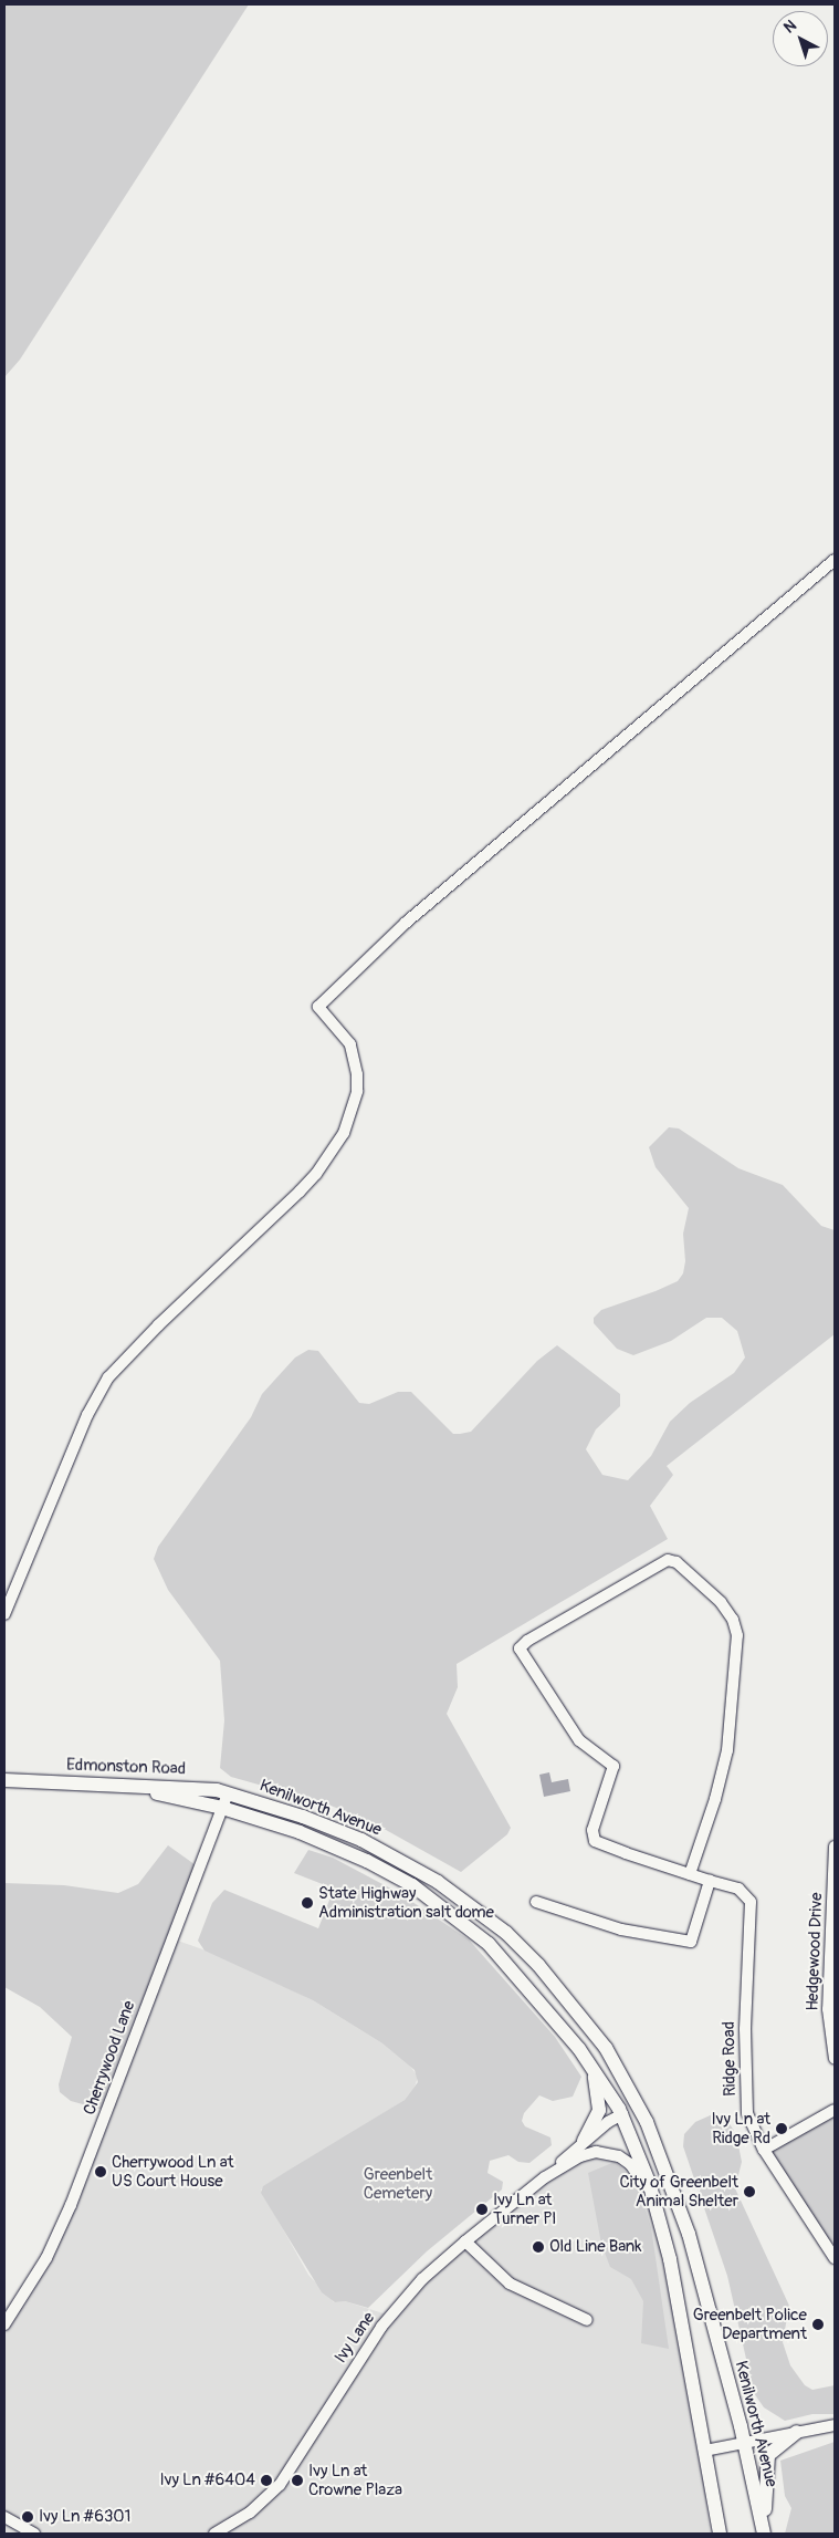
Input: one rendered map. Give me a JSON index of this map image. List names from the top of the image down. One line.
{"streets":{"main road":["Edmonston Road","Kenilworth Avenue"],"street":["Hedgewood Drive","Cherrywood Lane","Ridge Road","Ivy Lane"]},"crossings":[["Edmonston Road","Kenilworth Avenue"],["Edmonston Road","Cherrywood Lane"],["Kenilworth Avenue","Cherrywood Lane"],["Kenilworth Avenue","Ivy Lane"]],"parks":["Greenbelt Cemetery"],"places":["State Highway Administration salt dome","Ivy Ln at Ridge Rd","Cherrywood Ln at US Court House","City of Greenbelt Animal Shelter","Ivy Ln at Turner Pl","Old Line Bank","Greenbelt Police Department","Ivy Ln #6404","Ivy Ln at Crowne Plaza","Ivy Ln #6301"],"north":"top left"}
